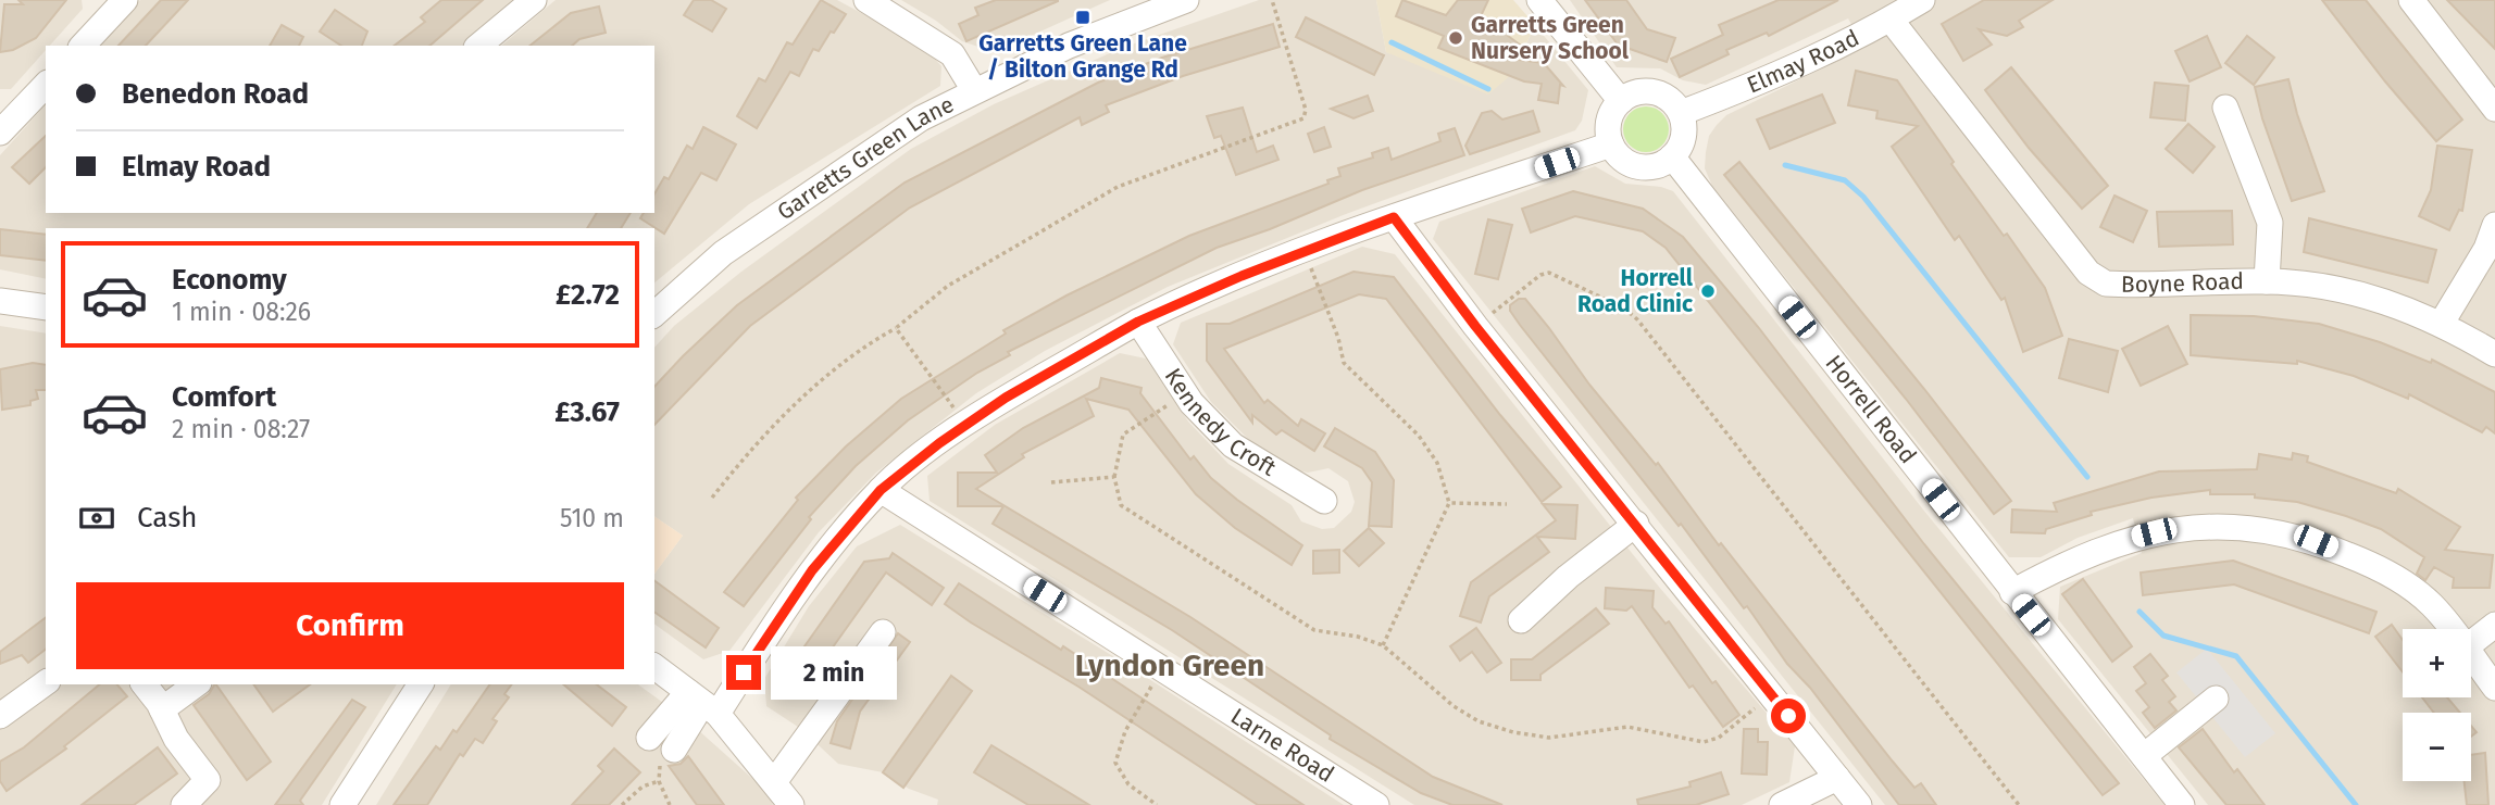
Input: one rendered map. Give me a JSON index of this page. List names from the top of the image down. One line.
{"streets":{"street":["Elmay Road","Garretts Green Lane","Boyne Road","Horrell Road","Kennedy Croft","Larne Road"]},"crossings":[["Elmay Road","Boyne Road"],["Elmay Road","Horrell Road"]],"districts":["Lyndon Green"],"places":{"transit":["Garretts Green Lane / Bilton Grange Rd"],"other":["Garretts Green Nursery School","Horrell Road Clinic"]},"page":{"banner":["Benedon Road","Elmay Road"],"list":[{"name":"Economy","note":"1 min · 08:26","value":"£2.72"},{"name":"Comfort","note":"2 min · 08:27","value":"£3.67"}],"pay":["Cash","510 m"],"buttons":"Confirm","map_buttons":["+","−"],"bubble":"2 min"}}
